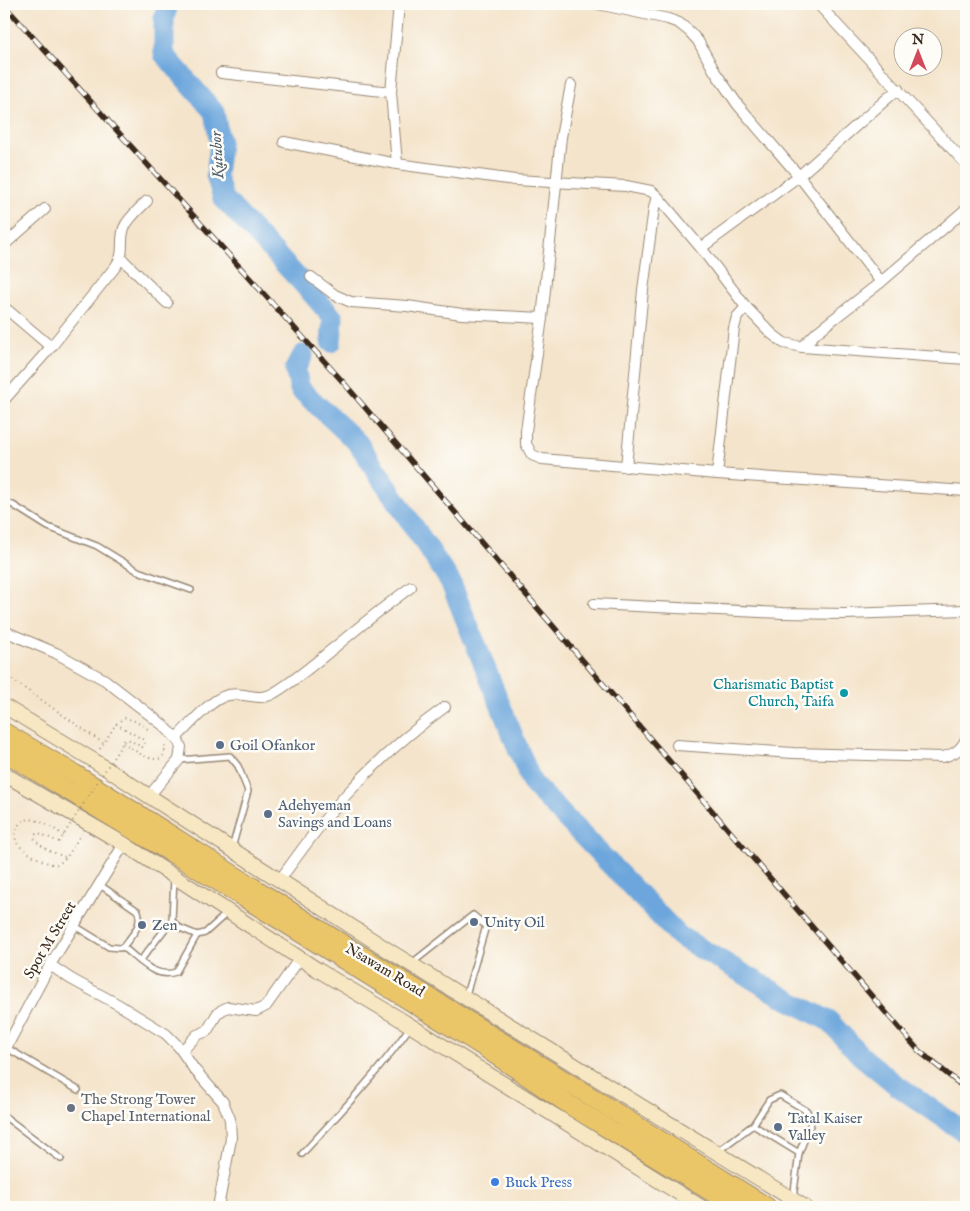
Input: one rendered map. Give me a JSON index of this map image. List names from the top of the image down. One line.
{"streets":{"highway":["Nsawam Road"],"street":["Spot M Street"]},"water":["Kutubor"],"places":["Charismatic Baptist Church, Taifa","Goil Ofankor","Adehyeman Savings and Loans","Unity Oil","Zen","The Strong Tower Chapel International","Tatal Kaiser Valley","Buck Press"],"north":"top"}
